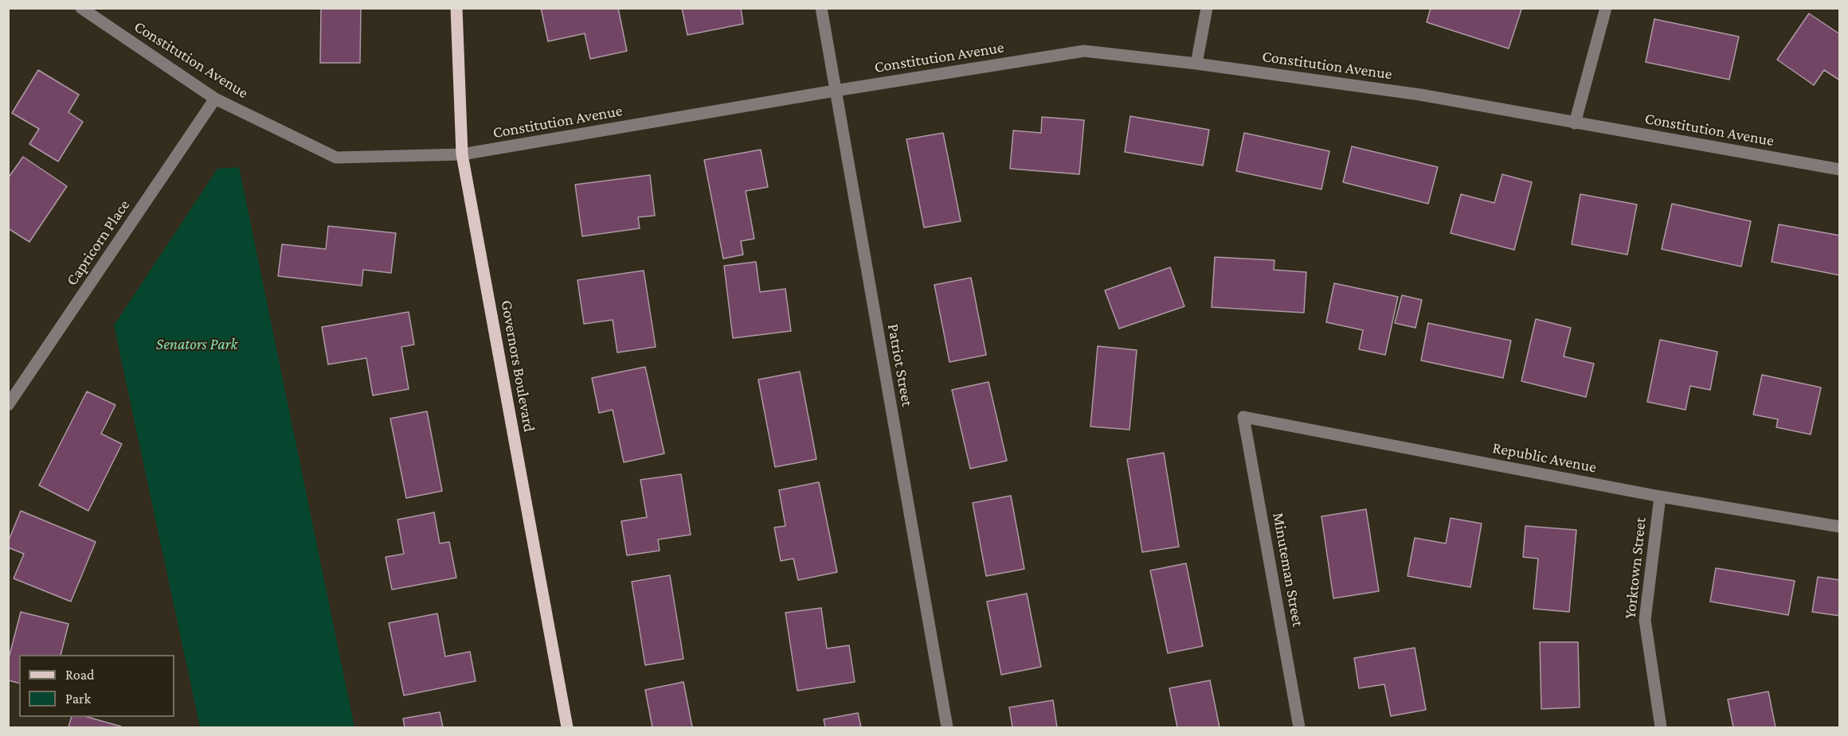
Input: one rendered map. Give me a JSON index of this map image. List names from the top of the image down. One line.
{"streets":{"main road":["Governors Boulevard"],"street":["Constitution Avenue","Capricorn Place","Patriot Street","Republic Avenue","Yorktown Street","Minuteman Street"]},"crossings":[["Constitution Avenue","Capricorn Place"],["Constitution Avenue","Patriot Street"],["Constitution Avenue","Governors Boulevard"],["Republic Avenue","Yorktown Street"],["Republic Avenue","Minuteman Street"]],"parks":["Senators Park"],"legend":["Road","Park"]}
